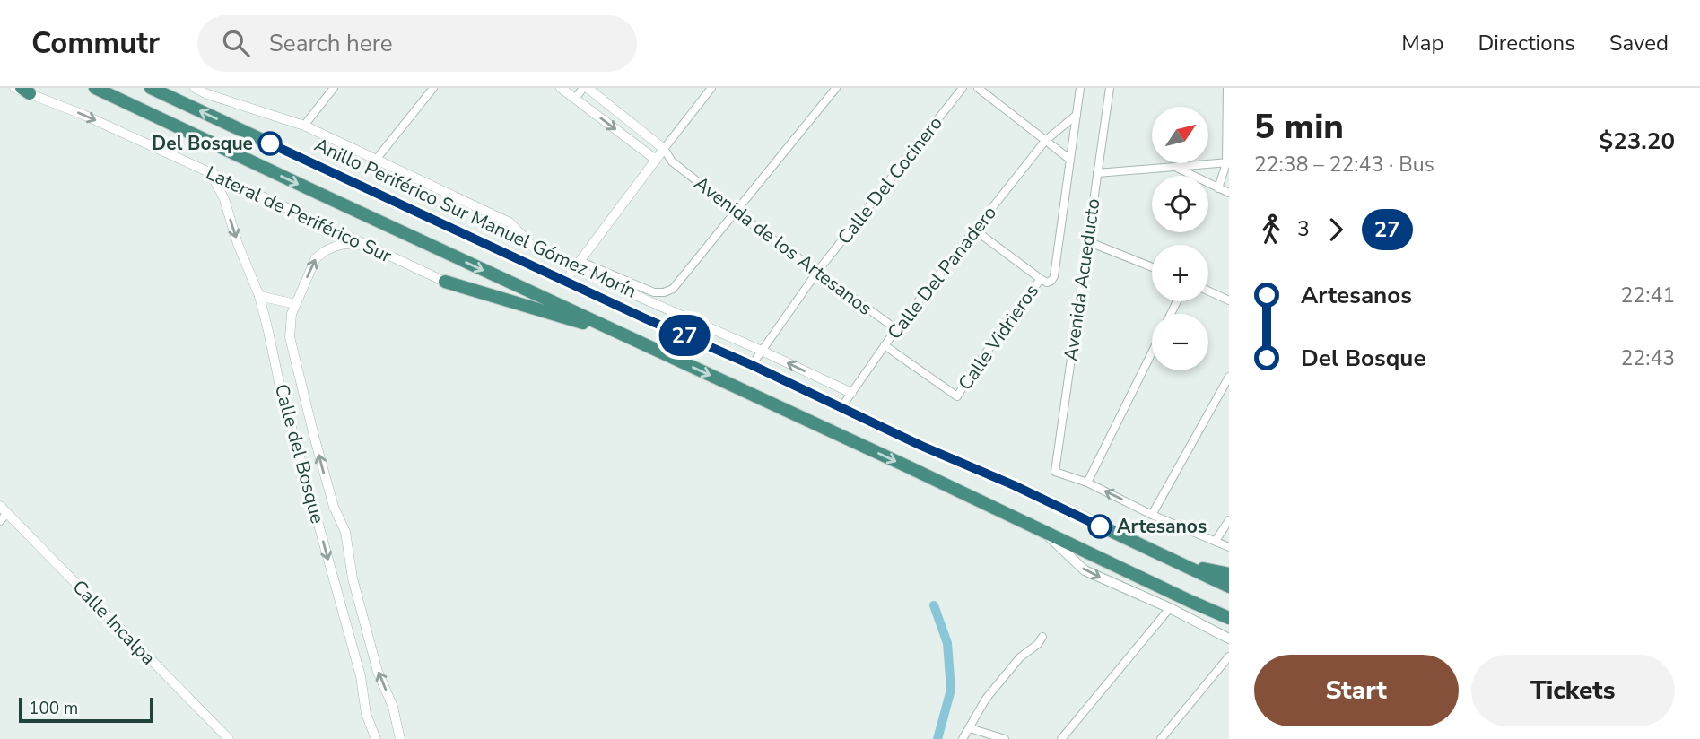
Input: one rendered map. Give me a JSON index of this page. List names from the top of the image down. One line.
{"streets":{"highway":["Anillo Periférico Sur Manuel Gómez Morín"],"street":["Calle Del Cocinero","Lateral de Periférico Sur","Avenida de los Artesanos","Calle Del Panadero","Avenida Acueducto","Calle Vidrieros","Calle del Bosque","Calle Incalpa"]},"crossings":[["Calle Del Cocinero","Anillo Periférico Sur Manuel Gómez Morín"],["Calle Del Cocinero","Avenida de los Artesanos"],["Lateral de Periférico Sur","Calle del Bosque"],["Anillo Periférico Sur Manuel Gómez Morín","Calle Del Panadero"],["Avenida de los Artesanos","Calle Del Panadero"],["Calle Del Panadero","Avenida Acueducto"],["Calle Del Panadero","Calle Vidrieros"],["Avenida Acueducto","Calle Vidrieros"]],"one_way":["Lateral de Periférico Sur"],"places":["Del Bosque","Artesanos"],"lines":["bus line 27"],"scale_bar":"100 m","north":"top right","page":{"header":"Commutr","search":"Search here","nav":["Map","Directions","Saved"],"on_map":"27","heading":["5 min","22:38 – 22:43 · Bus","$23.20"],"map_buttons":["+","−"],"legs":["3","27"],"list":[{"name":"Artesanos","value":"22:41"},{"name":"Del Bosque","value":"22:43"}],"buttons":["Start","Tickets"],"scale":"100 m"}}
